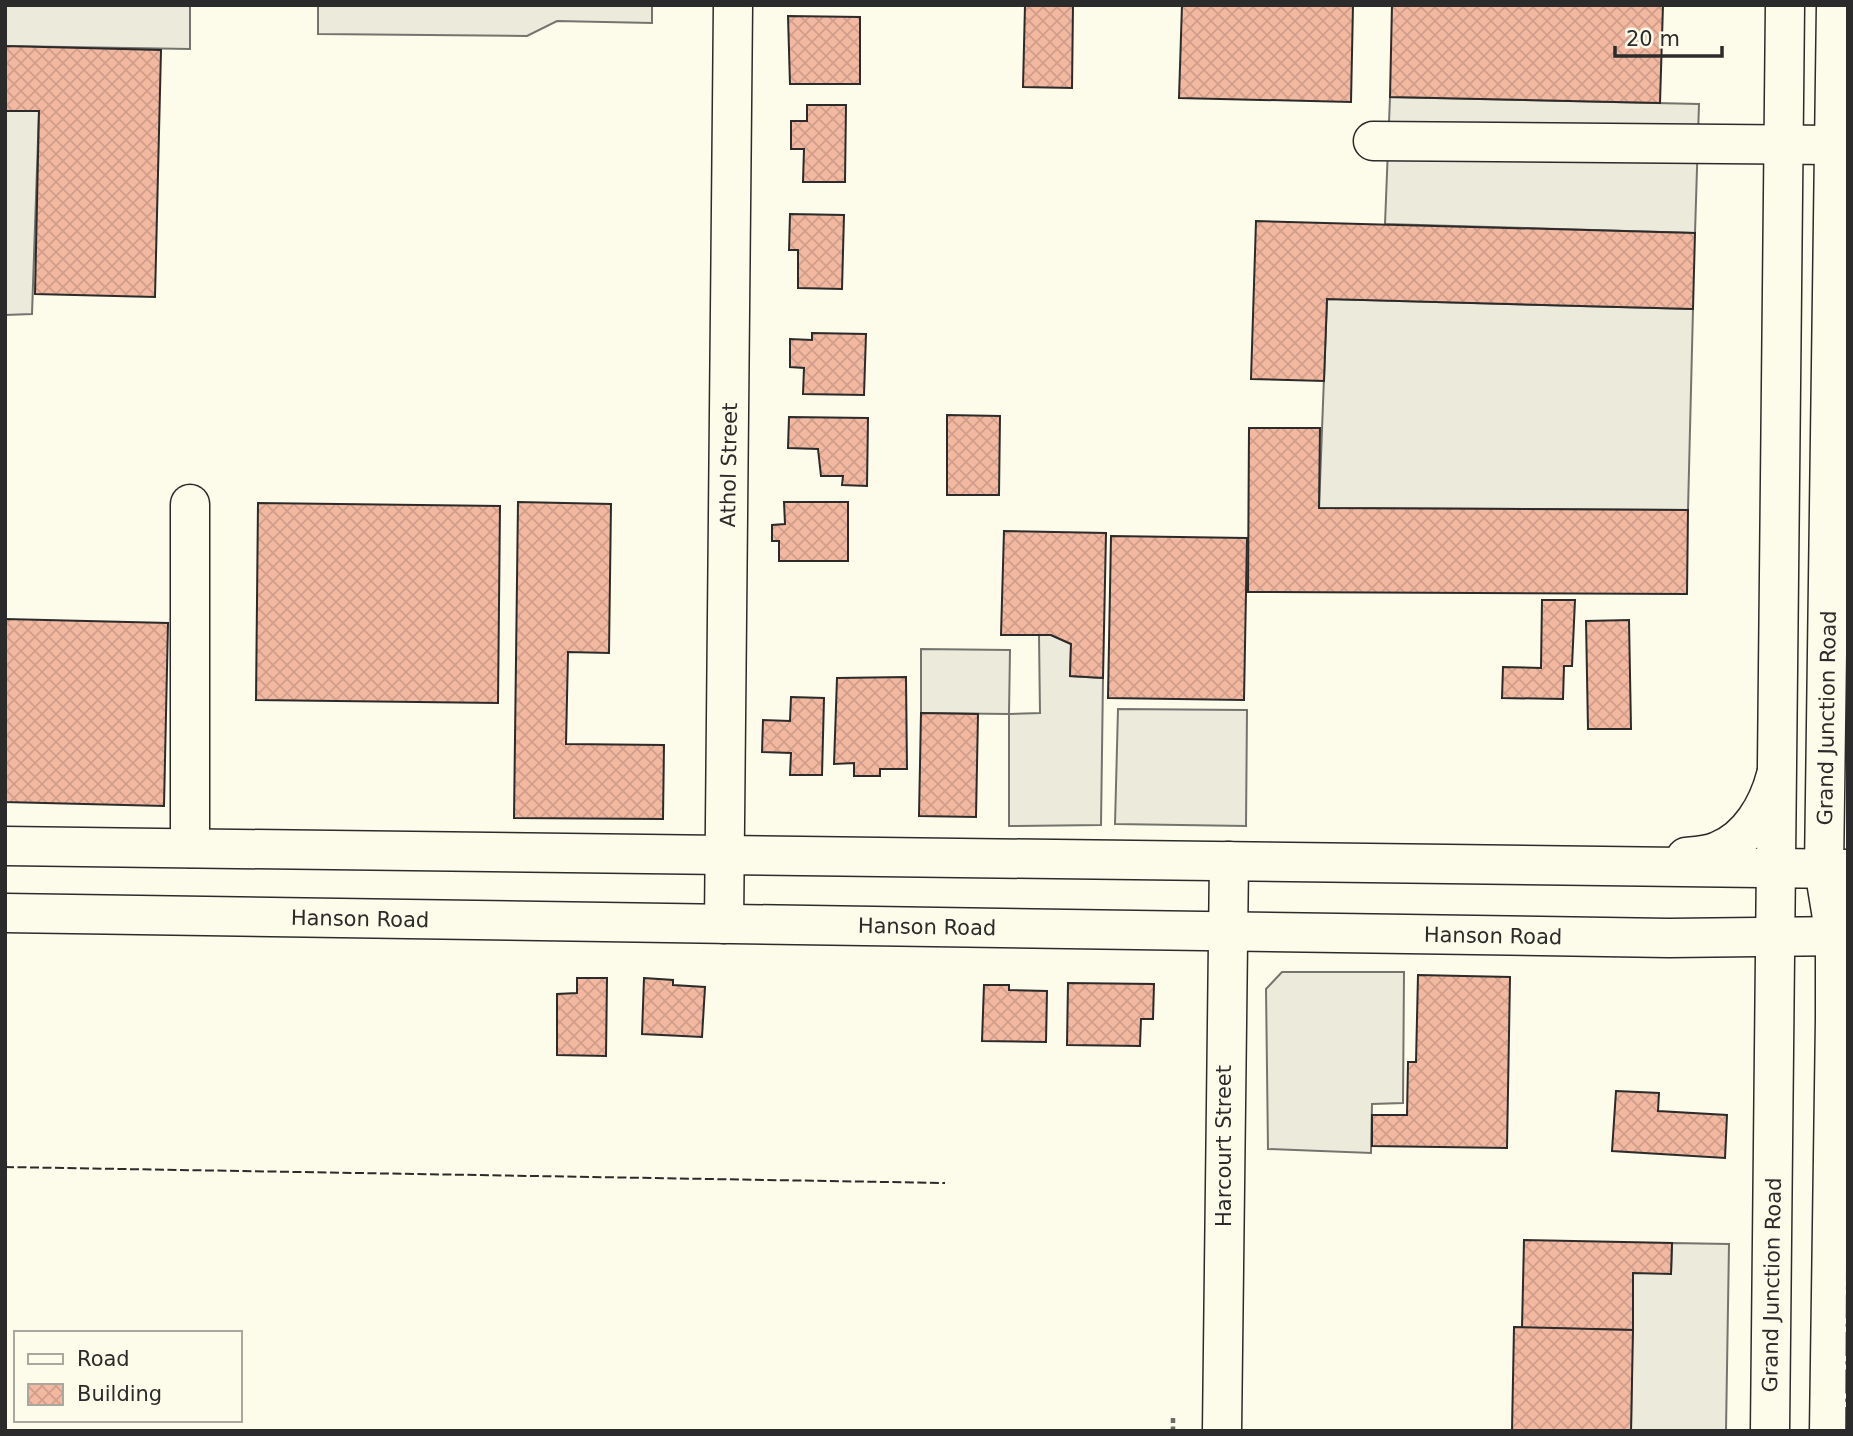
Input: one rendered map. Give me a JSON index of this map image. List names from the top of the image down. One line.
{"streets":{"main road":["Athol Street","Grand Junction Road","Hanson Road","Harcourt Street"]},"crossings":[["Athol Street","Hanson Road"],["Grand Junction Road","Hanson Road"],["Hanson Road","Harcourt Street"]],"legend":["Road","Building"],"scale_bar":"20 m"}
